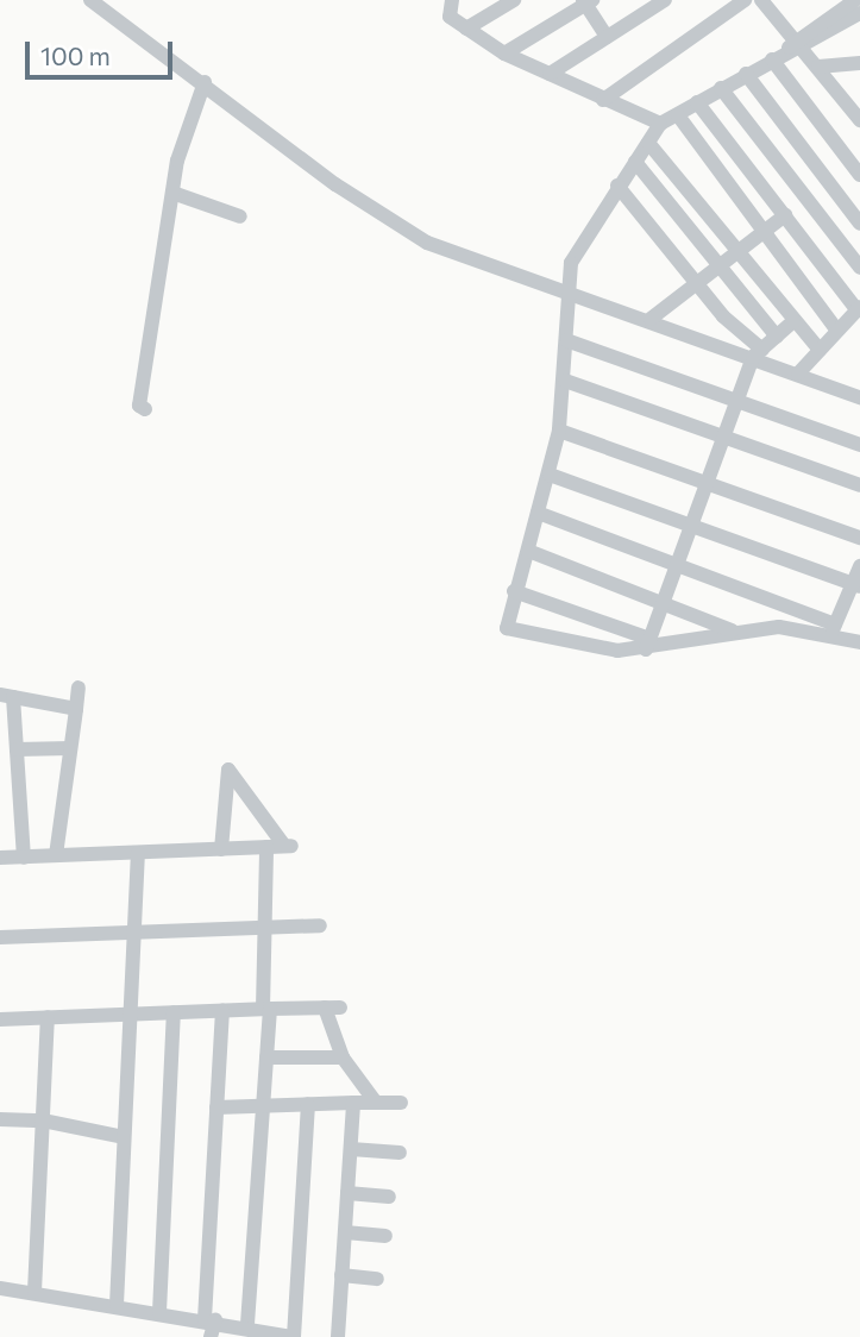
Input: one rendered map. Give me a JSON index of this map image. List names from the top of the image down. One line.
{"scale_bar":"100 m"}
